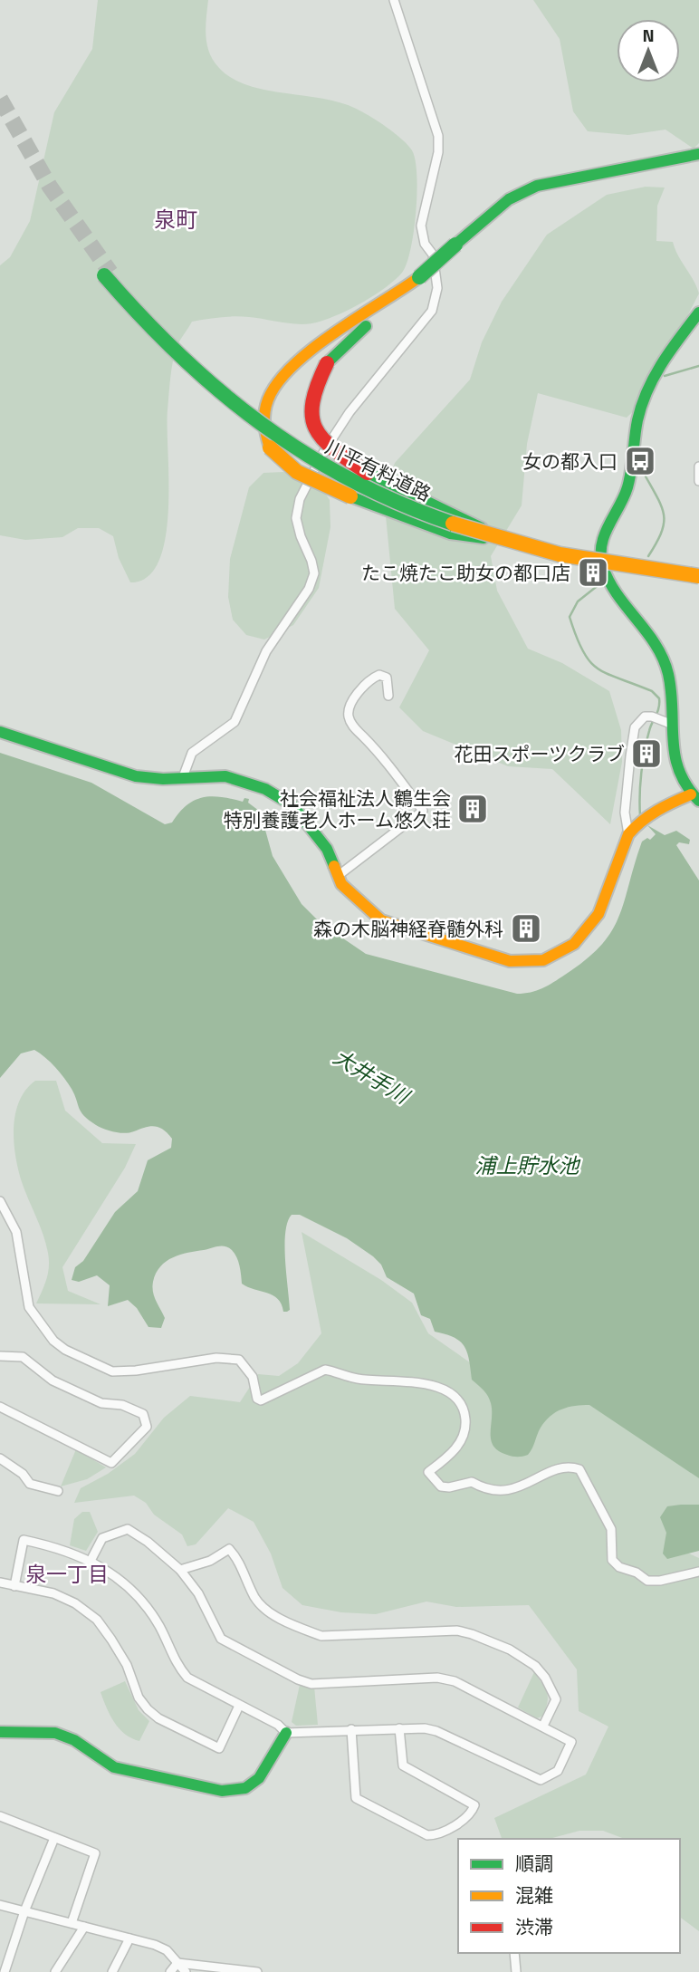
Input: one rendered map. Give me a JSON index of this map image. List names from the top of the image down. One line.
{"streets":{"main road":["川平有料道路"]},"districts":["泉町","泉一丁目"],"water":["大井手川","浦上貯水池"],"places":{"bus stop":["女の都入口"],"building":["たこ焼たこ助女の都口店","花田スポーツクラブ","社会福祉法人鶴生会 特別養護老人ホーム悠久荘","森の木脳神経脊髄外科"]},"legend":["順調","混雑","渋滞"],"north":"top"}
